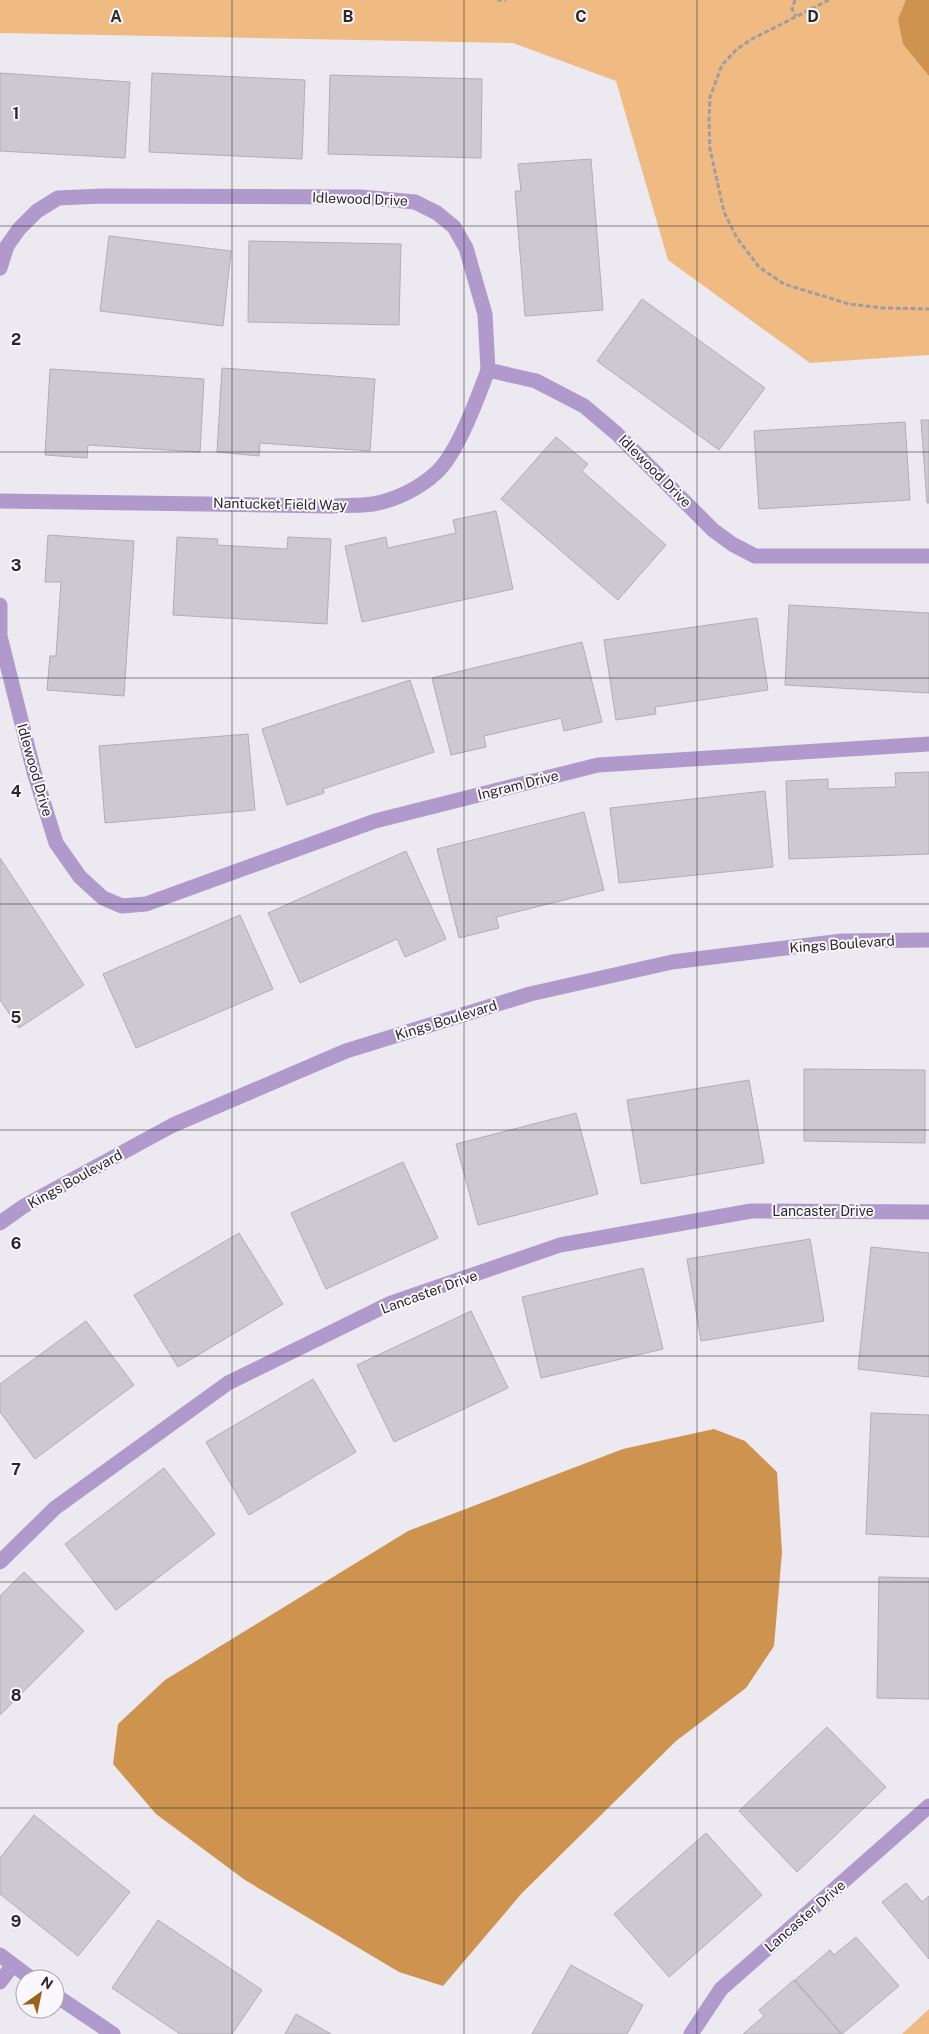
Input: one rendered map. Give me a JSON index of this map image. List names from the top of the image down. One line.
{"streets":{"street":["Idlewood Drive","Nantucket Field Way","Ingram Drive","Kings Boulevard","Lancaster Drive"]},"crossings":[["Idlewood Drive","Nantucket Field Way"],["Idlewood Drive","Ingram Drive"]],"north":"top right","grid":{"columns":["A","B","C","D"],"rows":["1","2","3","4","5","6","7","8","9"]}}
